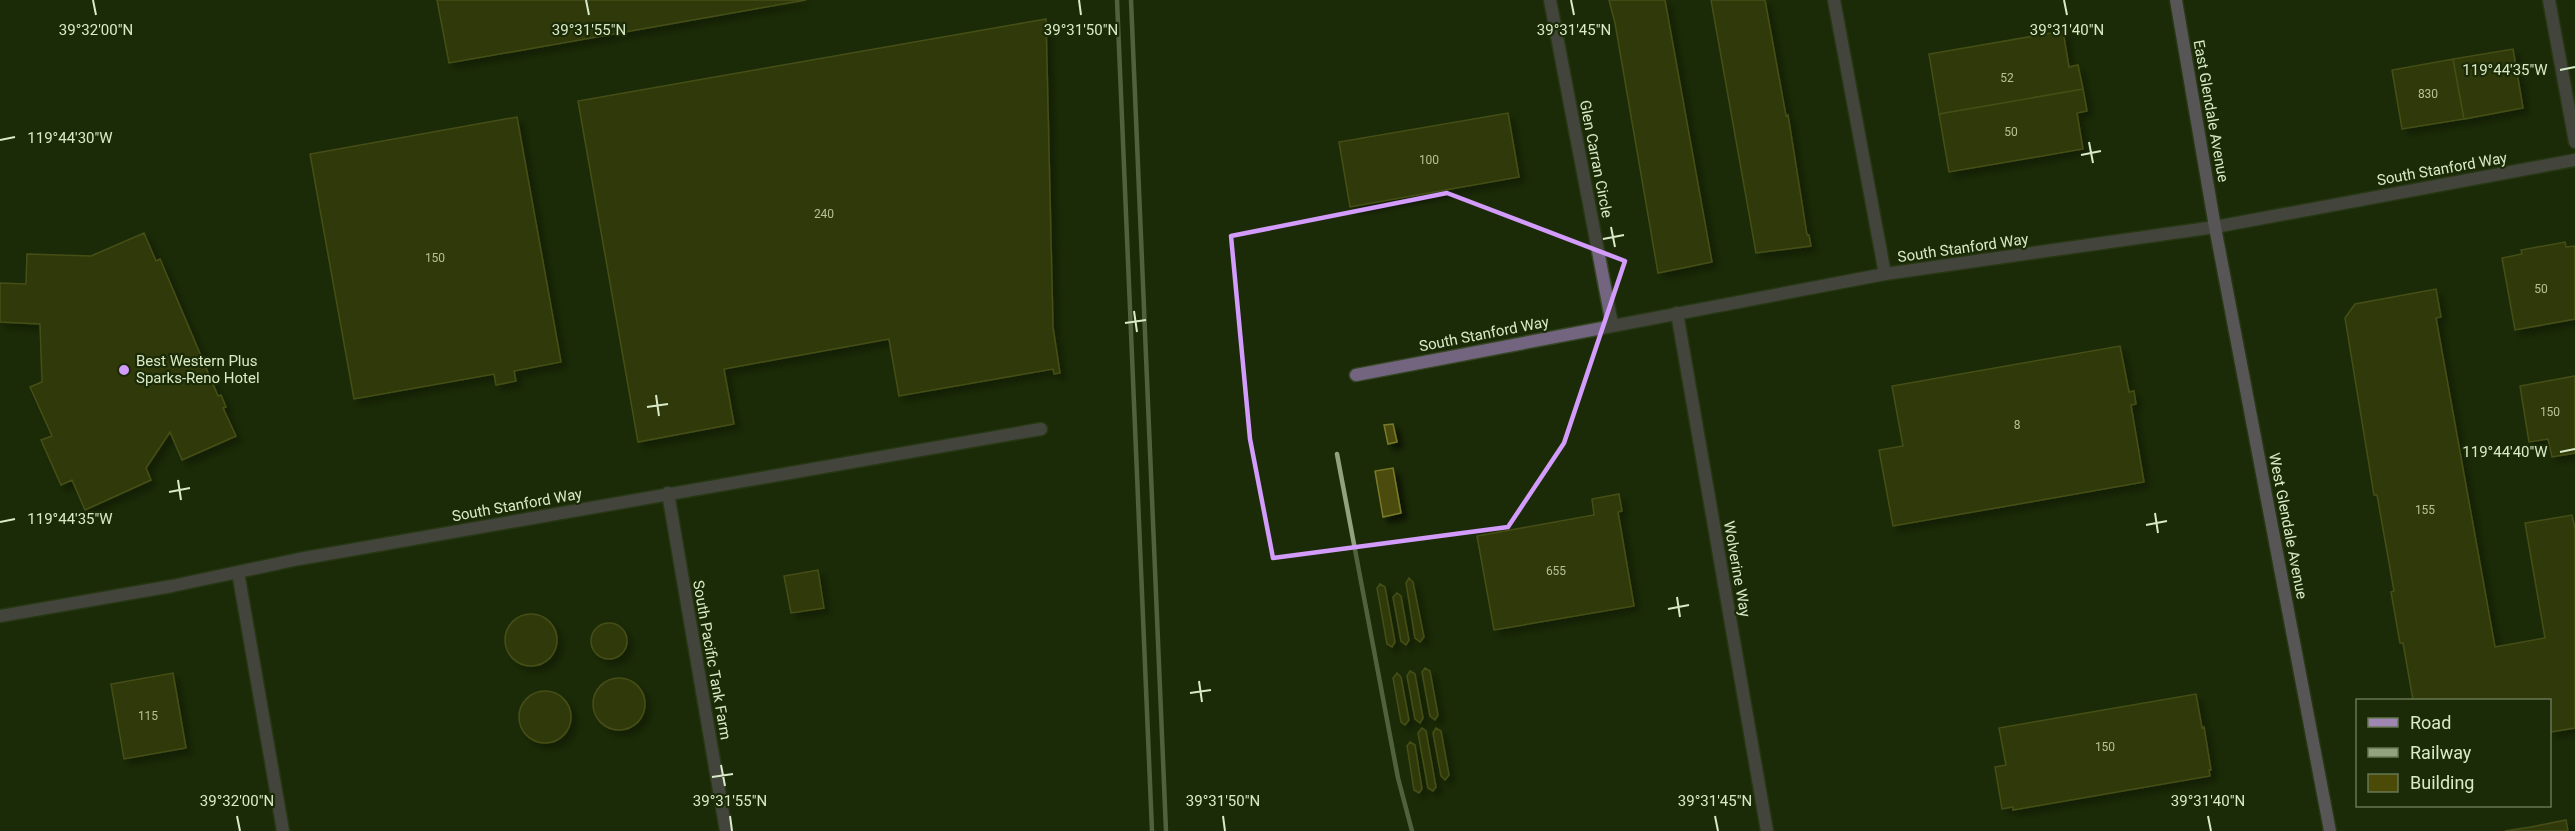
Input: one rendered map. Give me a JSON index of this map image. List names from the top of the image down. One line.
{"streets":{"main road":["East Glendale Avenue","West Glendale Avenue"],"street":["Glen Carran Circle","South Stanford Way","Wolverine Way","South Pacific Tank Farm"]},"crossings":[["East Glendale Avenue","South Stanford Way"],["East Glendale Avenue","West Glendale Avenue"],["Glen Carran Circle","South Stanford Way"],["South Stanford Way","West Glendale Avenue"],["South Stanford Way","Wolverine Way"],["South Stanford Way","South Pacific Tank Farm"]],"places":["Best Western Plus Sparks-Reno Hotel"],"house_numbers":["52","830","50","100","240","150","50","150","8","155","655","115","150"],"legend":["Road","Railway","Building"],"coordinates":["39°32'00\"N","39°31'55\"N","39°31'50\"N","39°31'45\"N","39°31'40\"N","119°44'35\"W","119°44'30\"W","119°44'40\"W"]}
